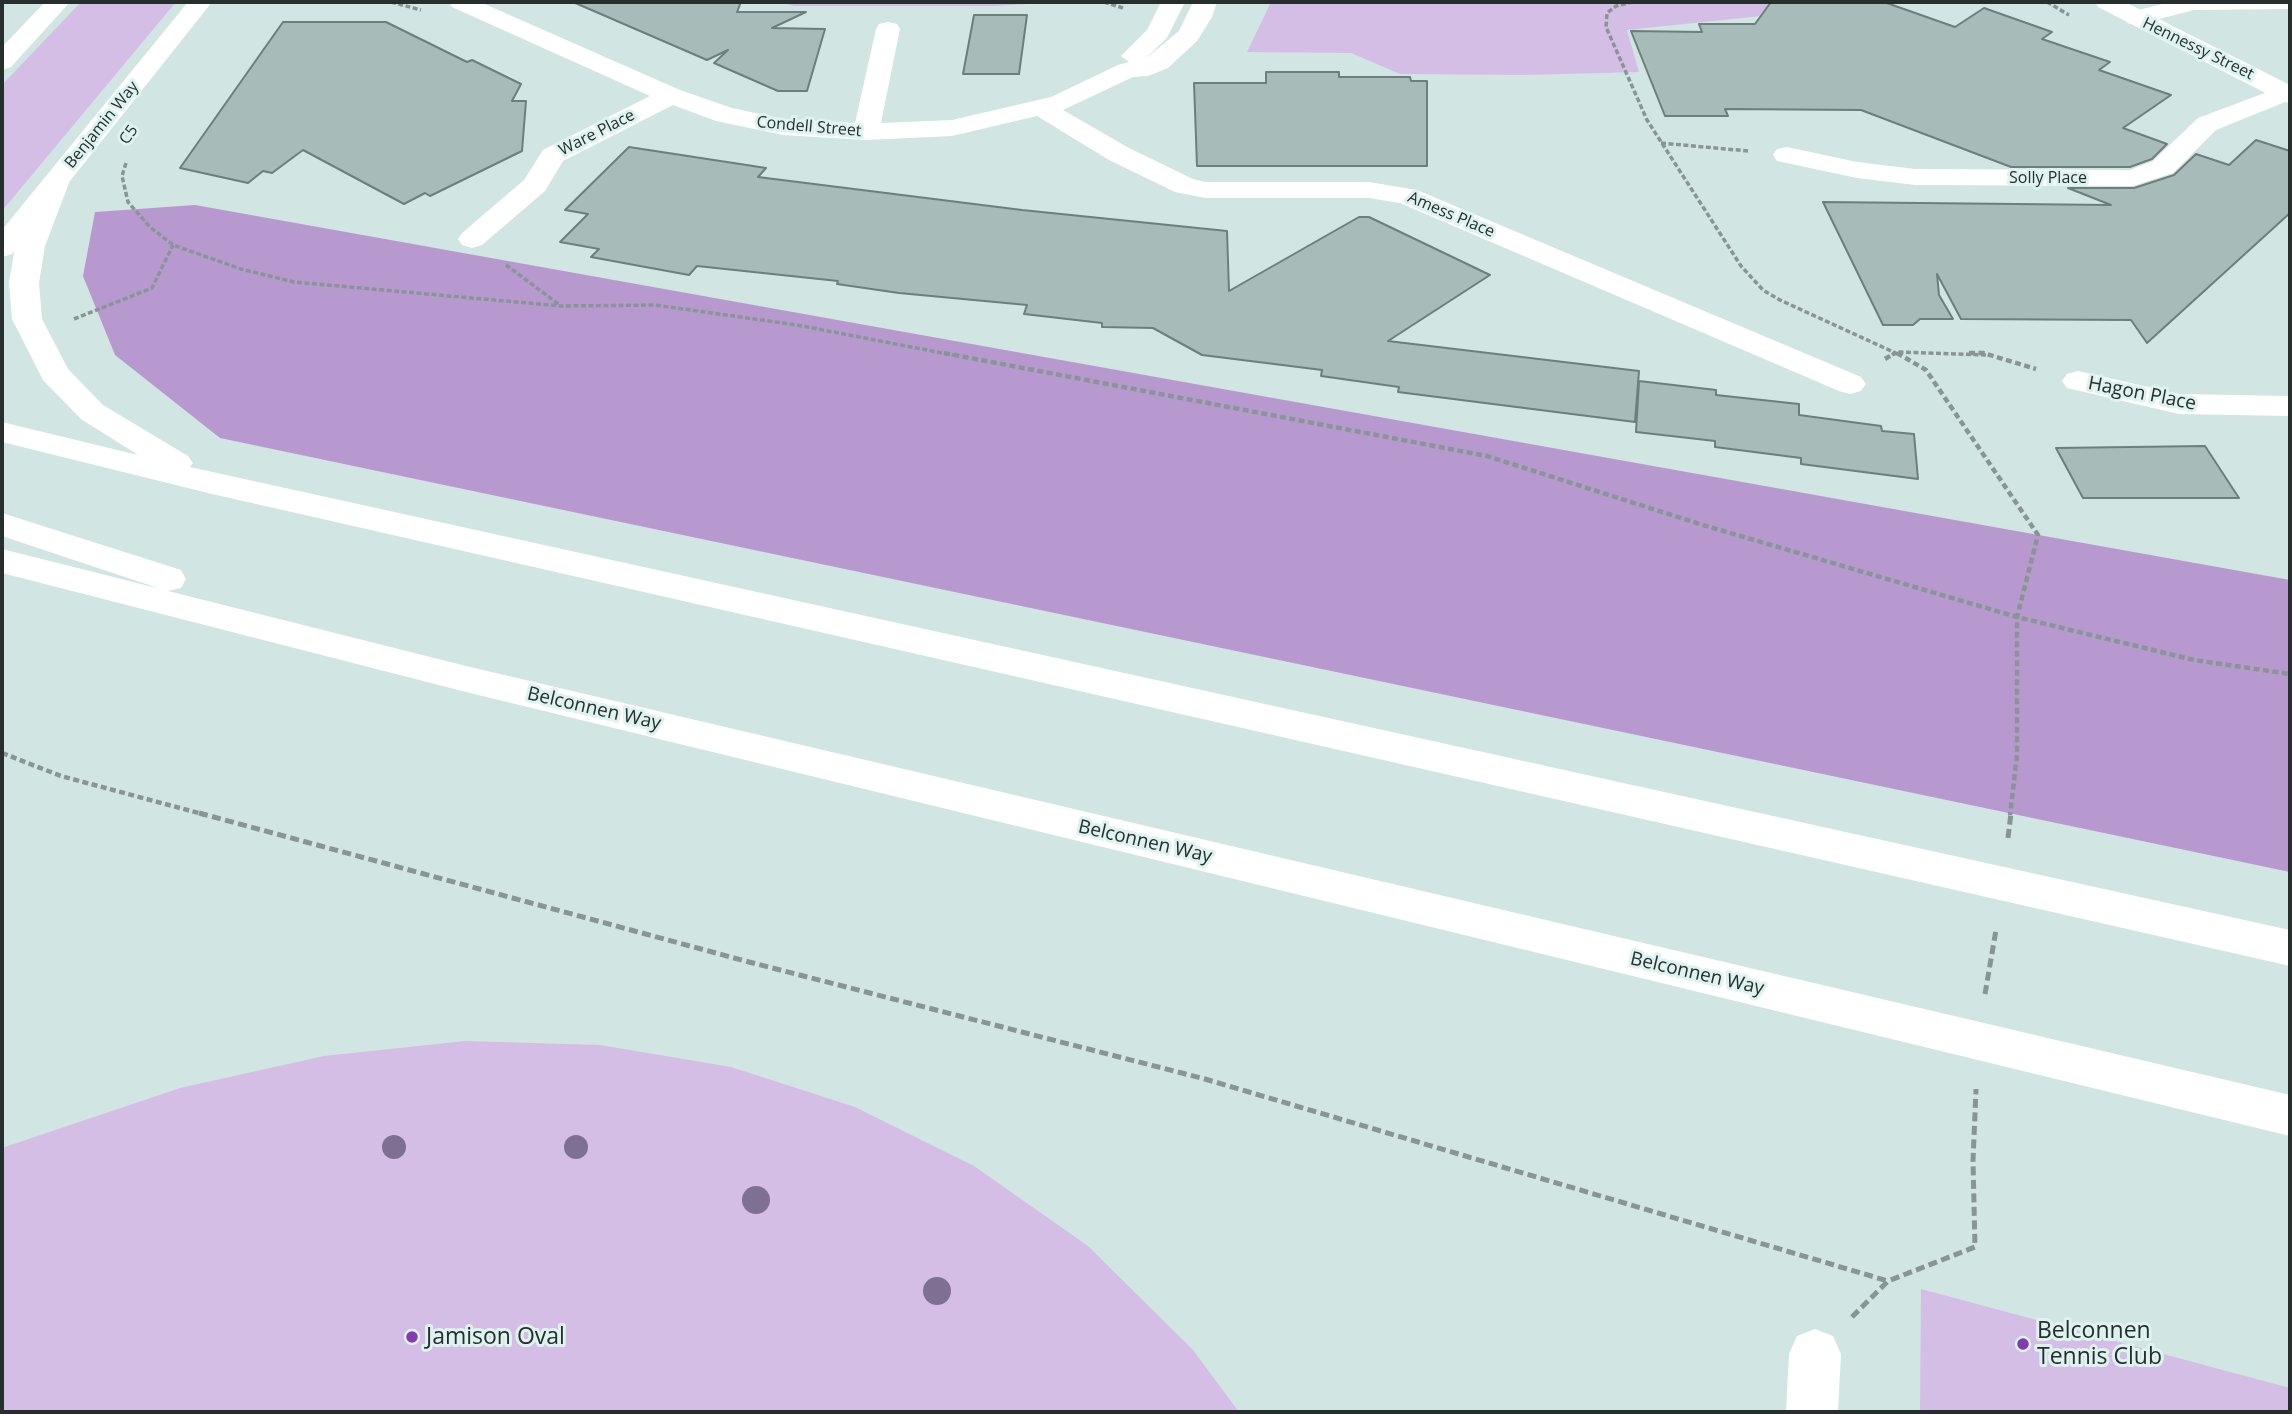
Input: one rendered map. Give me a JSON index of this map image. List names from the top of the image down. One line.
{"streets":{"main road":["Hennessy Street","Benjamin Way","Condell Street","Ware Place","Solly Place","Amess Place","Hagon Place","Belconnen Way"],"path":["C5"]},"crossings":[["Hennessy Street","Solly Place"],["Condell Street","Ware Place"],["Condell Street","Amess Place"]],"places":["Jamison Oval","Belconnen Tennis Club"]}
